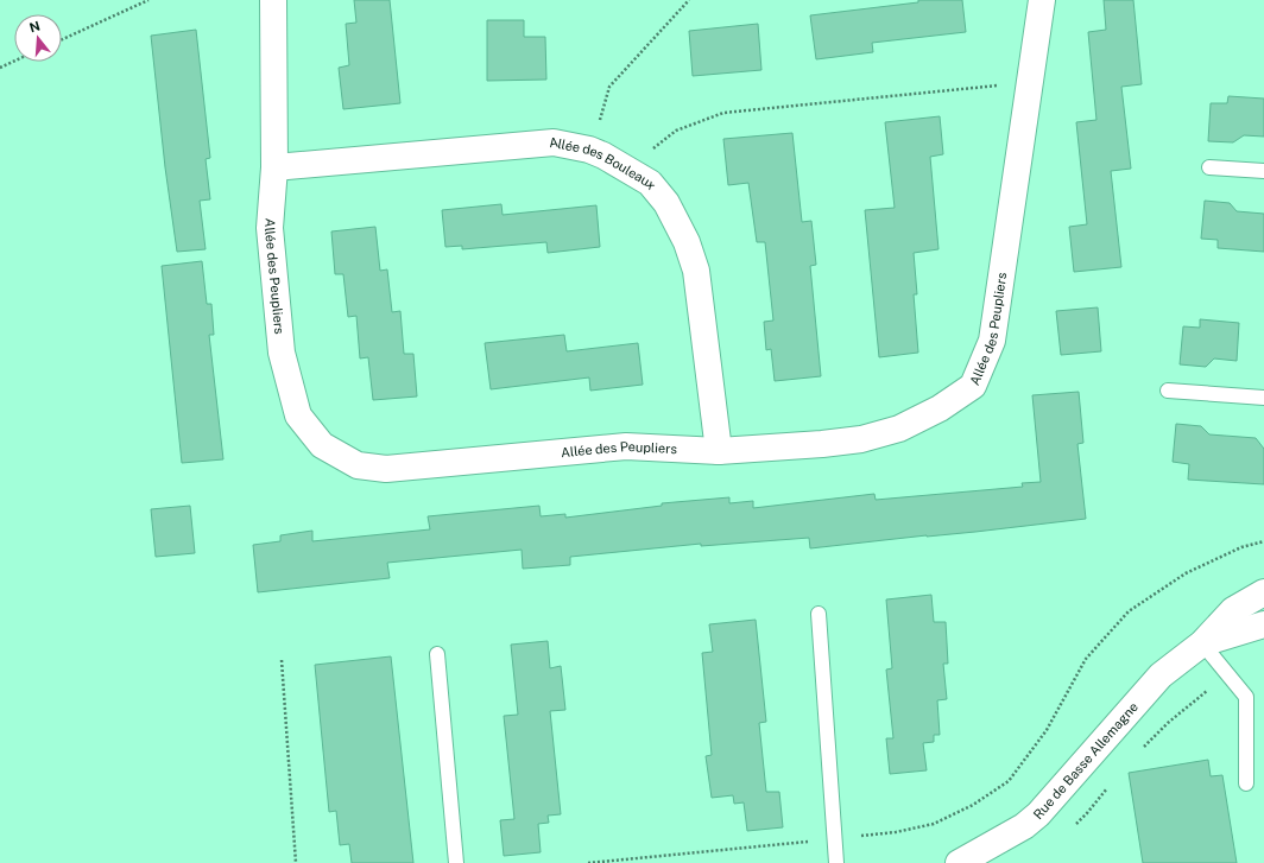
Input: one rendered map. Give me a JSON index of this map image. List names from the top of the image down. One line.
{"streets":{"street":["Allée des Bouleaux","Allée des Peupliers","Rue de Basse Allemagne"]},"crossings":[["Allée des Bouleaux","Allée des Peupliers"]],"north":"top"}
